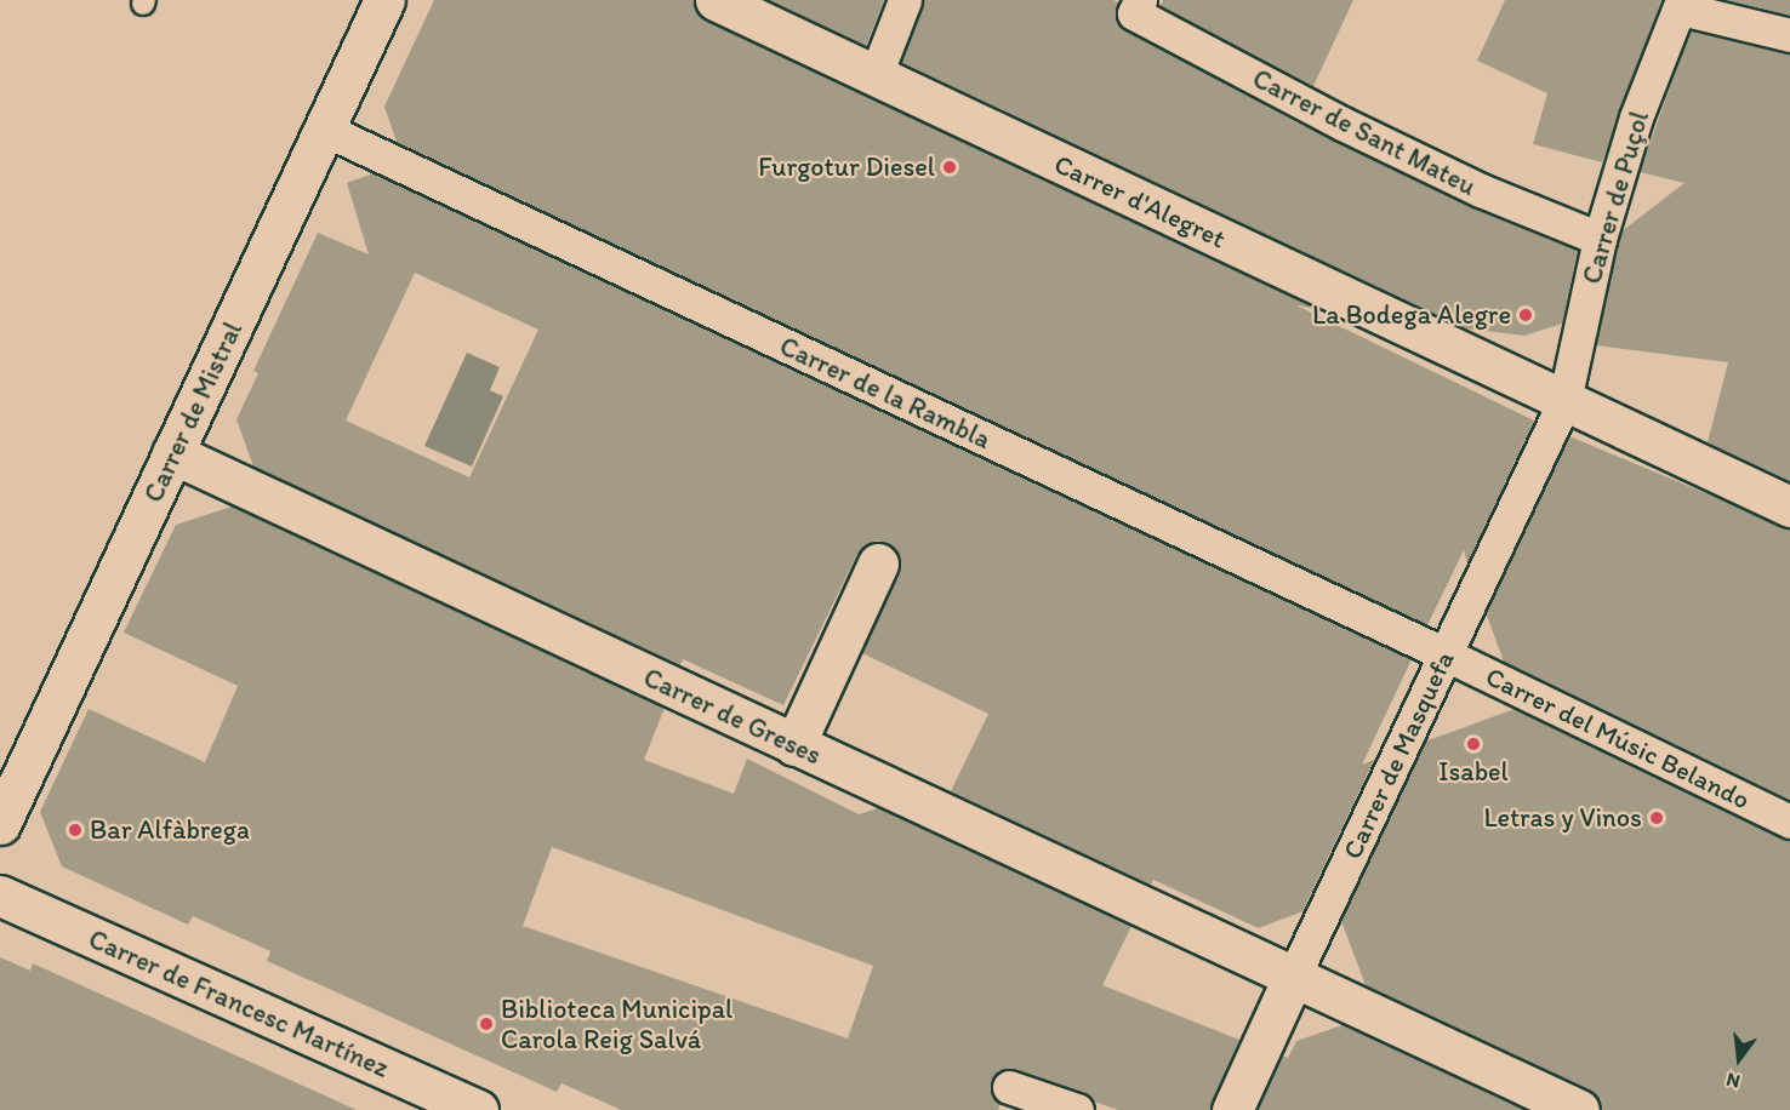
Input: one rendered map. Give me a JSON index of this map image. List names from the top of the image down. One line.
{"streets":{"street":["Carrer de Sant Mateu","Carrer de Puçol","Carrer d'Alegret","Carrer de la Rambla","Carrer de Mistral","Carrer de Greses","Carrer del Músic Belando","Carrer de Masquefa","Carrer de Francesc Martínez"]},"crossings":[["Carrer de Sant Mateu","Carrer de Puçol"],["Carrer de Puçol","Carrer d'Alegret"],["Carrer de Puçol","Carrer de Masquefa"],["Carrer d'Alegret","Carrer de Masquefa"],["Carrer de la Rambla","Carrer de Mistral"],["Carrer de la Rambla","Carrer del Músic Belando"],["Carrer de la Rambla","Carrer de Masquefa"],["Carrer de Mistral","Carrer de Greses"],["Carrer de Greses","Carrer de Masquefa"],["Carrer del Músic Belando","Carrer de Masquefa"]],"places":["Furgotur Diesel","La Bodega Alegre","Isabel","Letras y Vinos","Bar Alfàbrega","Biblioteca Municipal Carola Reig Salvá"],"north":"bottom"}
